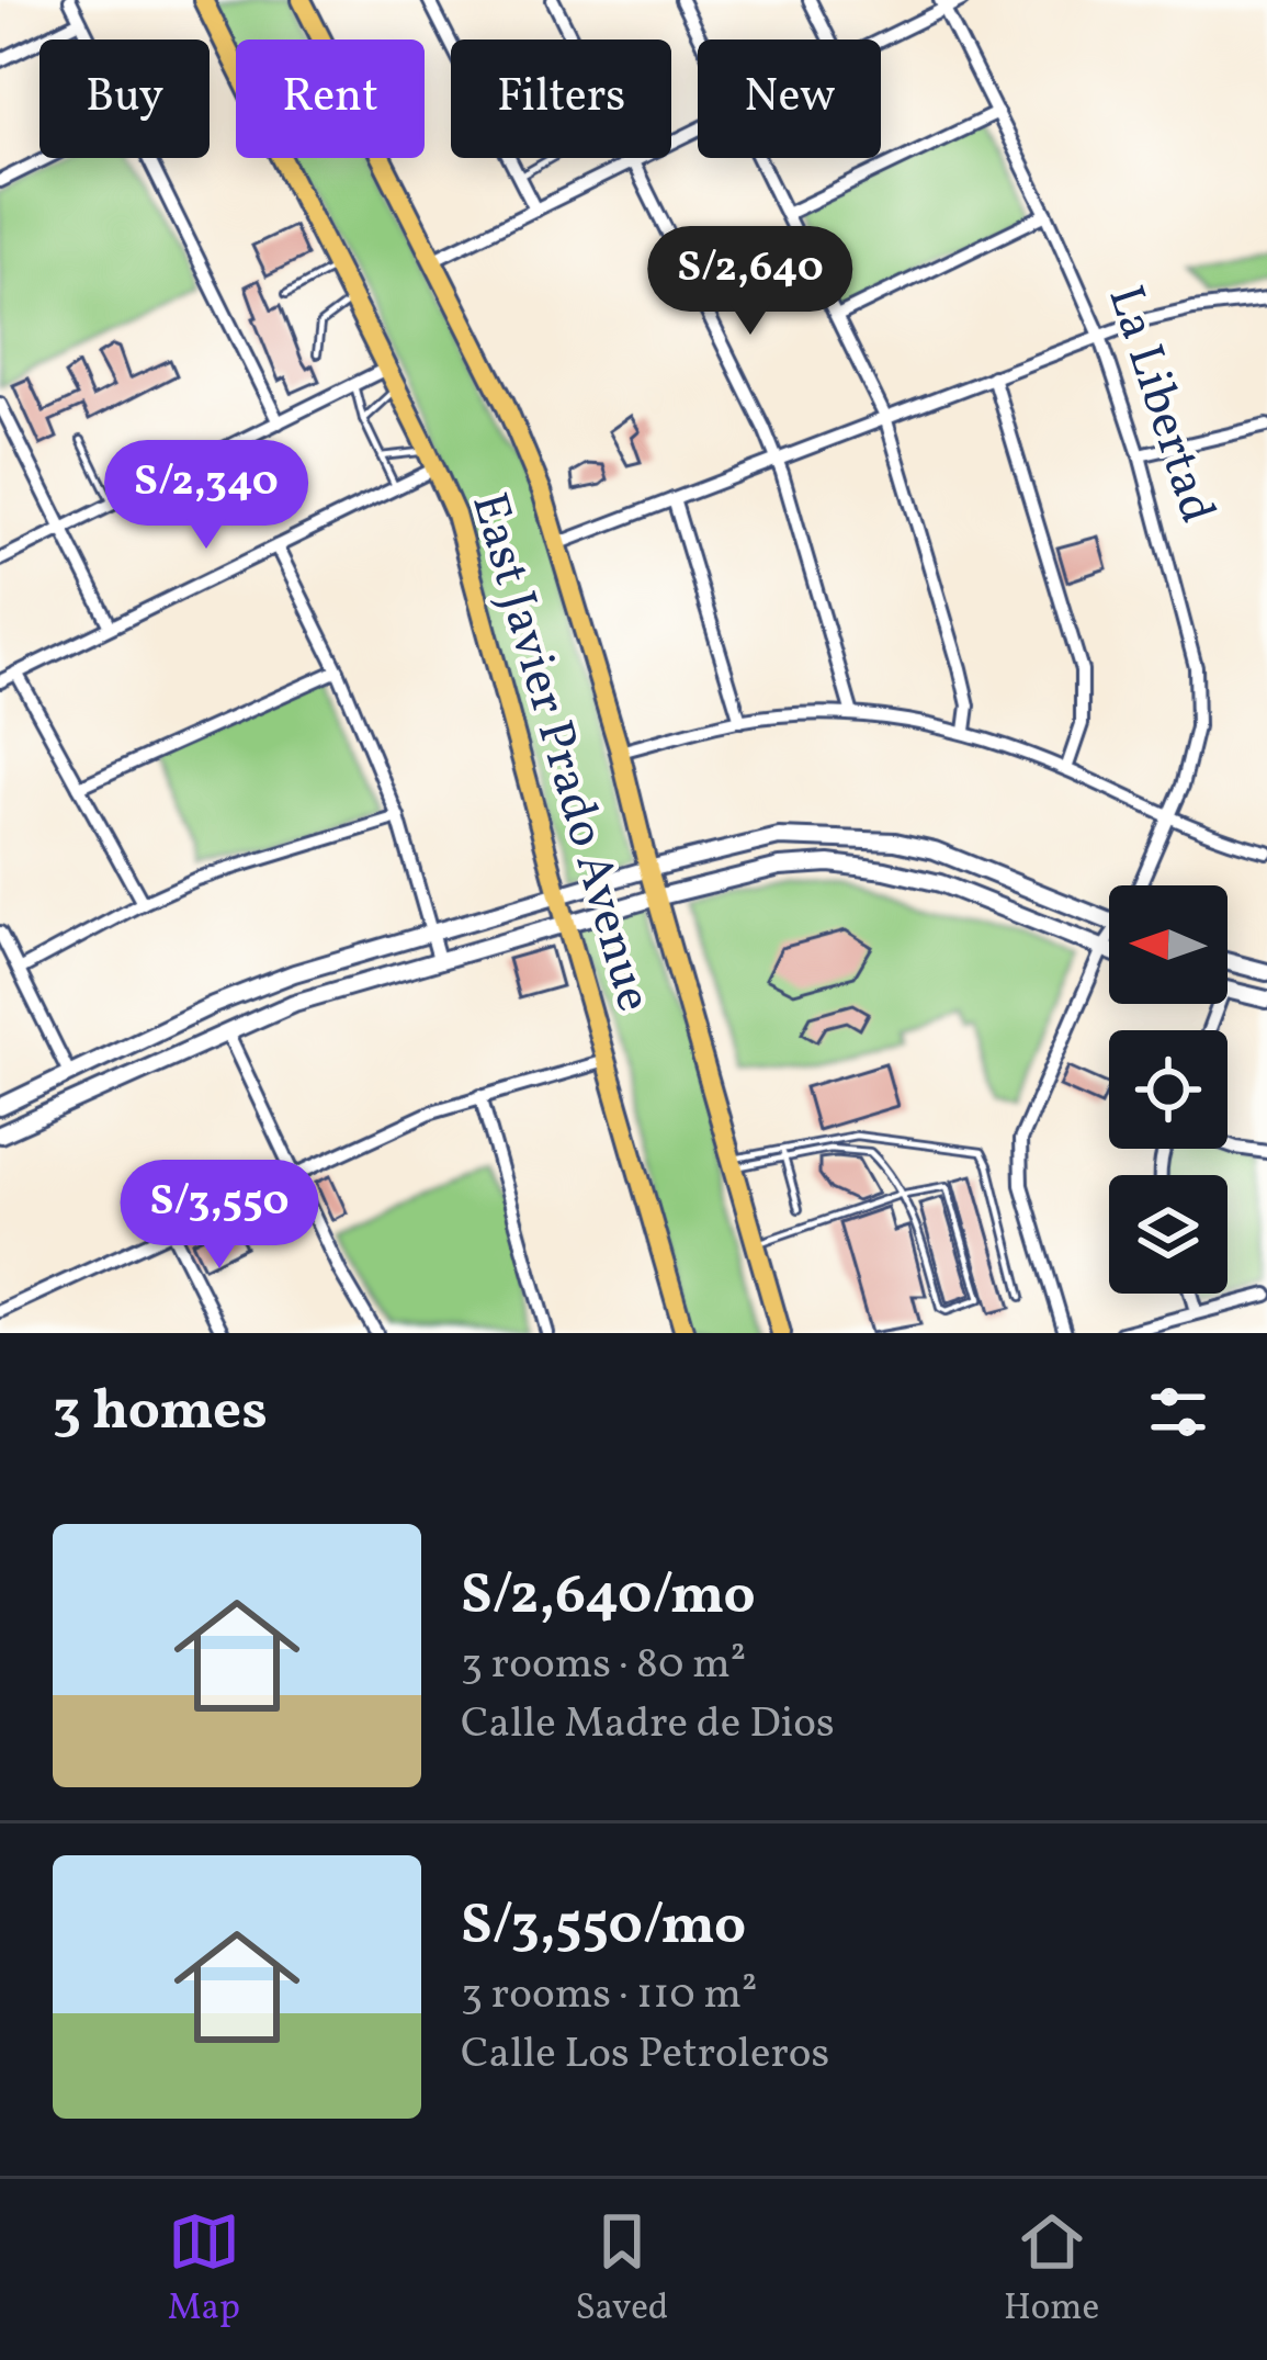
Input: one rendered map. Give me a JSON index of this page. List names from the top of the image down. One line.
{"streets":{"main road":["East Javier Prado Avenue"],"street":["La Libertad"]},"north":"left","page":{"chip":["Buy","Rent","Filters","New"],"price":["S/2,640","S/2,340","S/3,550"],"heading":"3 homes","list":[{"name":"S/2,640/mo","note":"3 rooms · 80 m² · Calle Madre de Dios"},{"name":"S/3,550/mo","note":"3 rooms · 110 m² · Calle Los Petroleros"}],"tabs":["Map","Saved","Home"]}}
